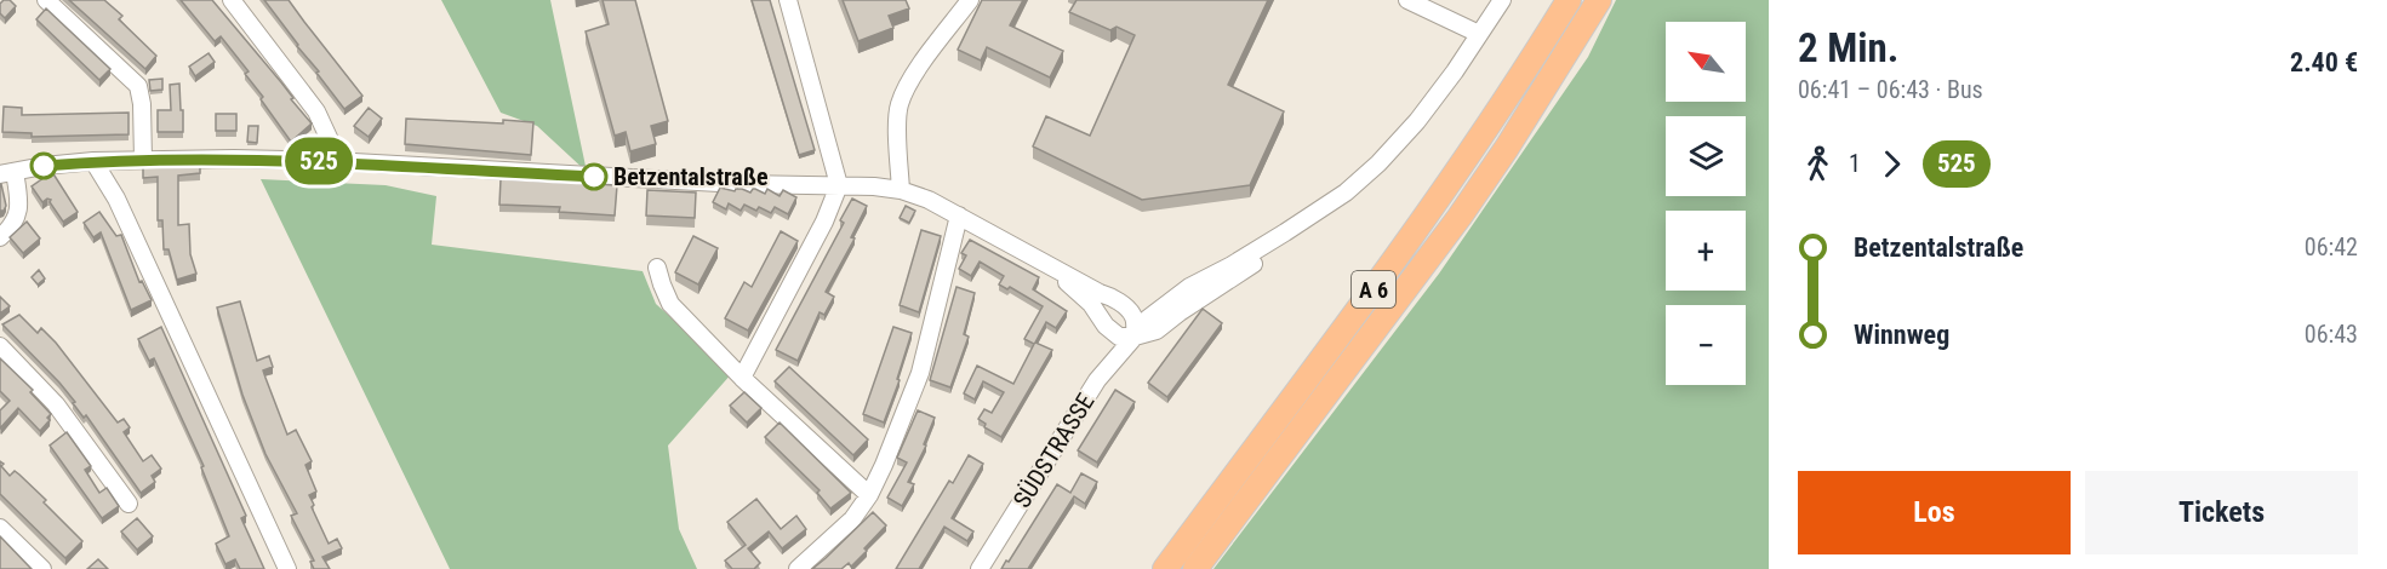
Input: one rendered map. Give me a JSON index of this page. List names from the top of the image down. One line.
{"streets":{"highway":["A 6"],"street":["SÜDSTRASSE"]},"places":["Betzentalstraße"],"lines":["bus line 525"],"north":"top left","page":{"on_map":"525","heading":["2 Min.","06:41 – 06:43 · Bus","2.40 €"],"map_buttons":["+","−"],"legs":["1","525"],"list":[{"name":"Betzentalstraße","value":"06:42"},{"name":"Winnweg","value":"06:43"}],"buttons":["Los","Tickets"]}}
